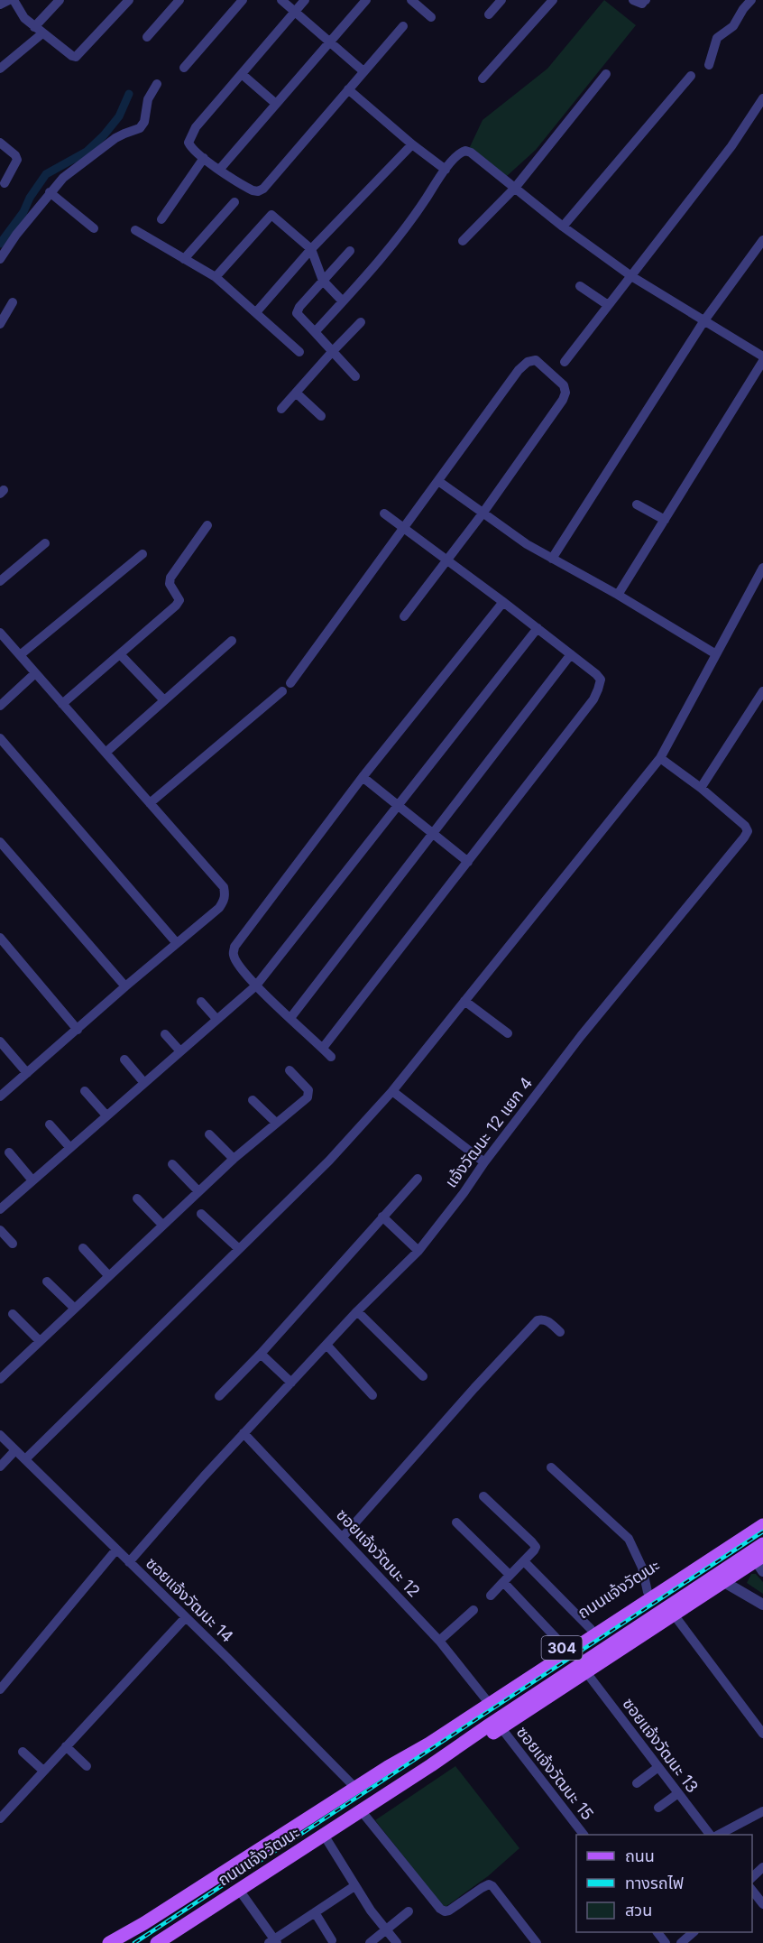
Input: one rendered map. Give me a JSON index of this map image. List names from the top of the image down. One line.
{"streets":{"main road":["ถนนแจ้งวัฒนะ","304"],"street":["แจ้งวัฒนะ 12 แยก 4","ซอยแจ้งวัฒนะ 12","ซอยแจ้งวัฒนะ 14","ซอยแจ้งวัฒนะ 13","ซอยแจ้งวัฒนะ 15"]},"crossings":[["แจ้งวัฒนะ 12 แยก 4","ซอยแจ้งวัฒนะ 12"],["แจ้งวัฒนะ 12 แยก 4","ซอยแจ้งวัฒนะ 14"],["ซอยแจ้งวัฒนะ 12","ถนนแจ้งวัฒนะ"],["ถนนแจ้งวัฒนะ","ซอยแจ้งวัฒนะ 14"],["ถนนแจ้งวัฒนะ","ซอยแจ้งวัฒนะ 13"],["ถนนแจ้งวัฒนะ","ซอยแจ้งวัฒนะ 15"]],"legend":["ถนน","ทางรถไฟ","สวน"]}
